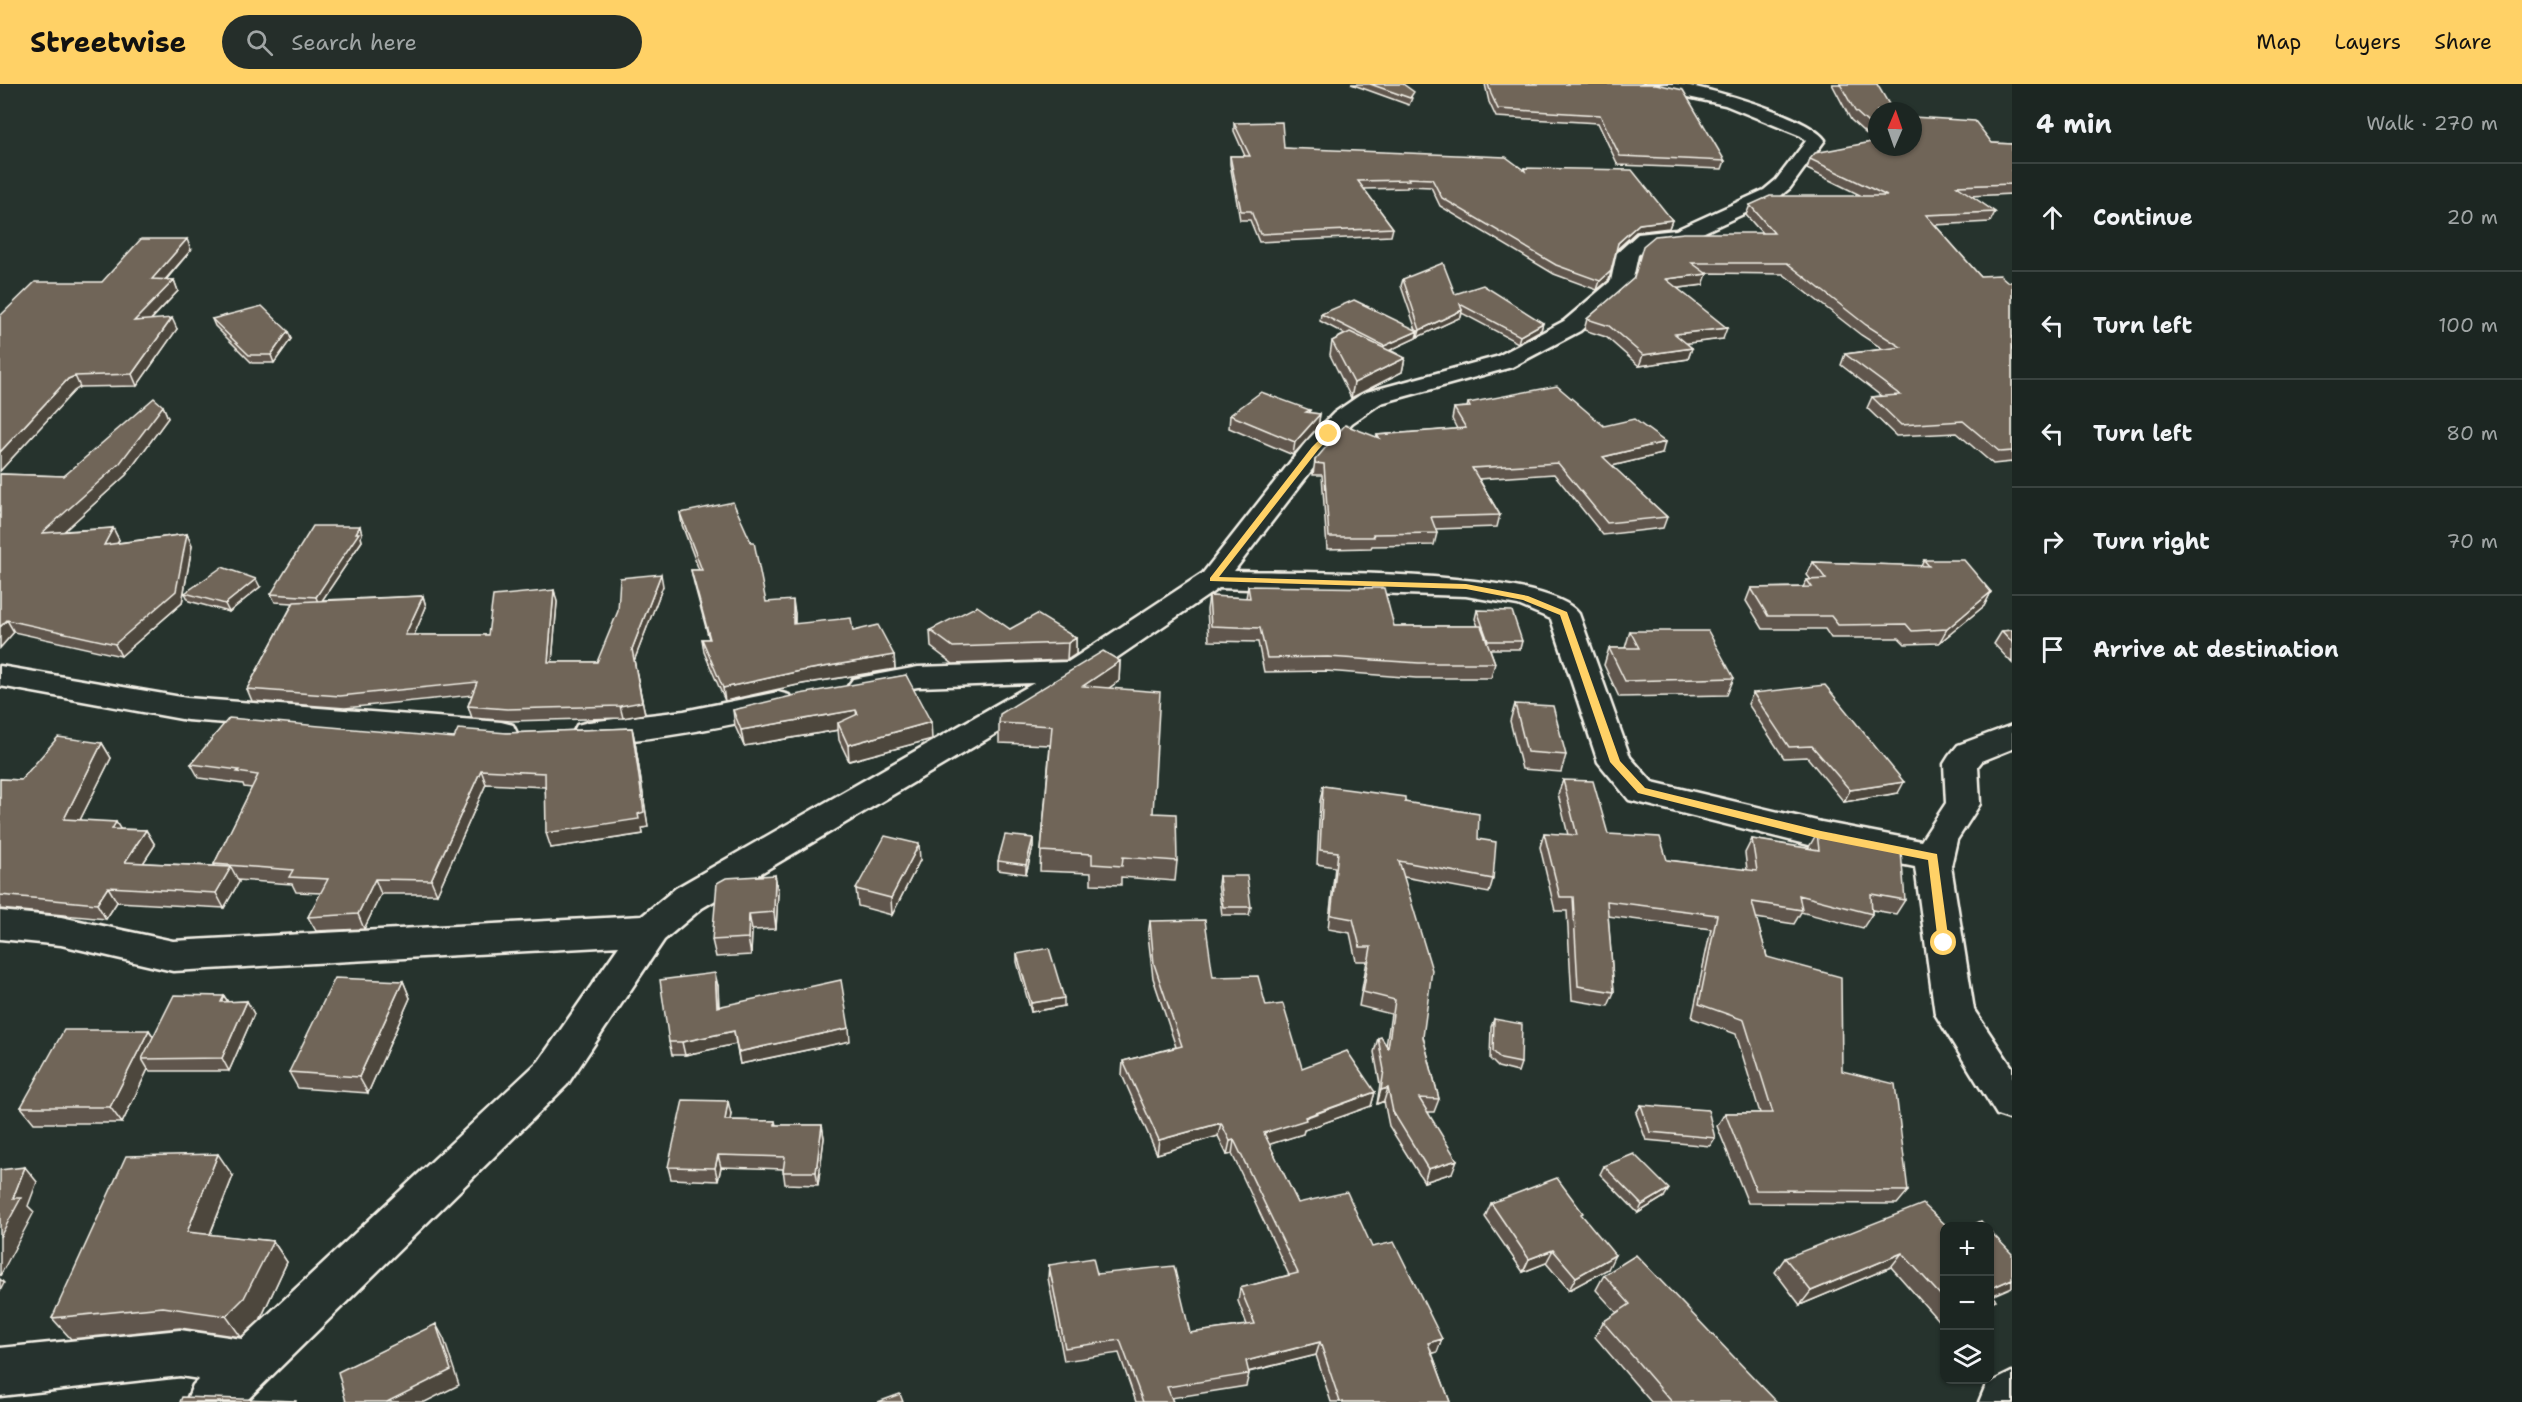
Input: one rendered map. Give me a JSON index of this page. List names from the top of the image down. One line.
{"north":"top","page":{"header":"Streetwise","search":"Search here","nav":["Map","Layers","Share"],"heading":["4 min","Walk · 270 m"],"list":[["Continue","20 m"],["Turn left","100 m"],["Turn left","80 m"],["Turn right","70 m"],"Arrive at destination"],"map_buttons":["+","−"]}}
